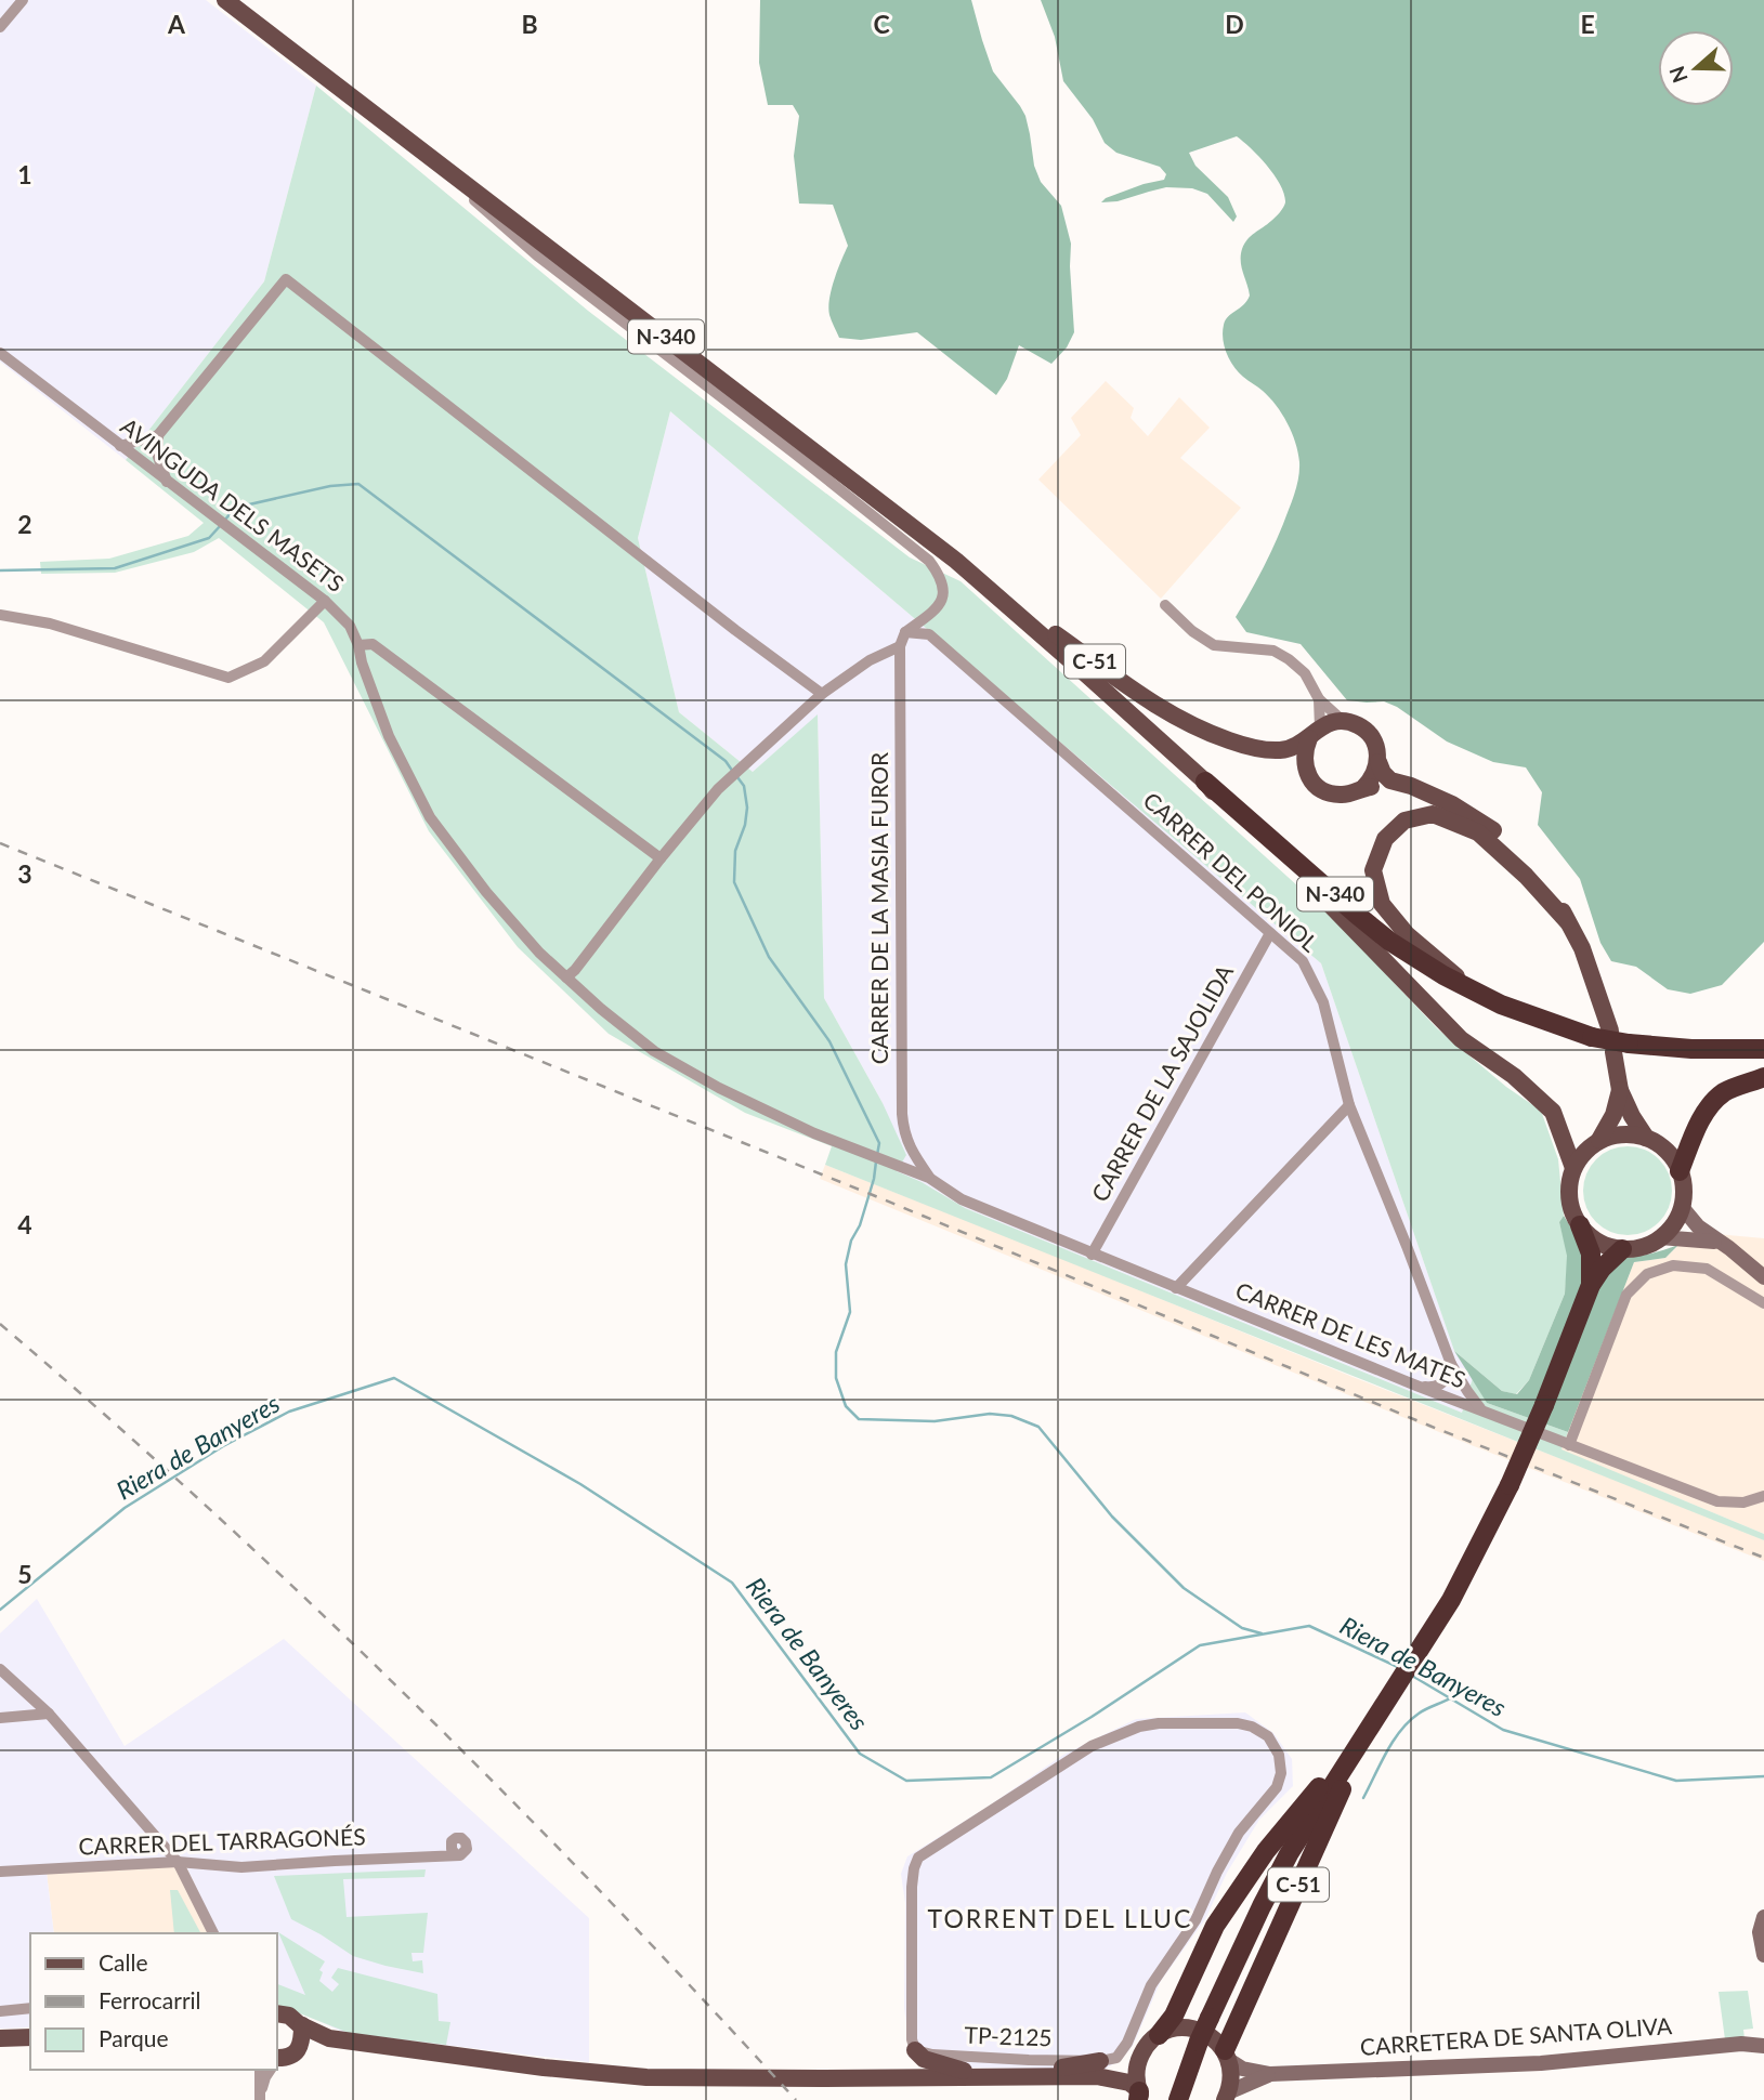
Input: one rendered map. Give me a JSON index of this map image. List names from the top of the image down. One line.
{"streets":{"highway":["N-340","C-51"],"main road":["TP-2125"],"street":["AVINGUDA DELS MASETS","CARRER DEL PONIOL","CARRER DE LA MASIA FUROR","CARRER DE LA SAJOLIDA","CARRER DE LES MATES","CARRER DEL TARRAGONÉS","CARRETERA DE SANTA OLIVA"]},"crossings":[["N-340","C-51"],["AVINGUDA DELS MASETS","CARRER DE LA MASIA FUROR"],["AVINGUDA DELS MASETS","CARRER DE LES MATES"],["CARRER DEL PONIOL","CARRER DE LA MASIA FUROR"],["CARRER DEL PONIOL","CARRER DE LA SAJOLIDA"],["CARRER DEL PONIOL","CARRER DE LES MATES"],["CARRER DE LA MASIA FUROR","CARRER DE LES MATES"],["CARRER DE LA SAJOLIDA","CARRER DE LES MATES"]],"districts":["TORRENT DEL LLUC"],"water":["Riera de Banyeres"],"legend":["Calle","Ferrocarril","Parque"],"north":"left","grid":{"columns":["A","B","C","D","E"],"rows":["1","2","3","4","5"]}}
